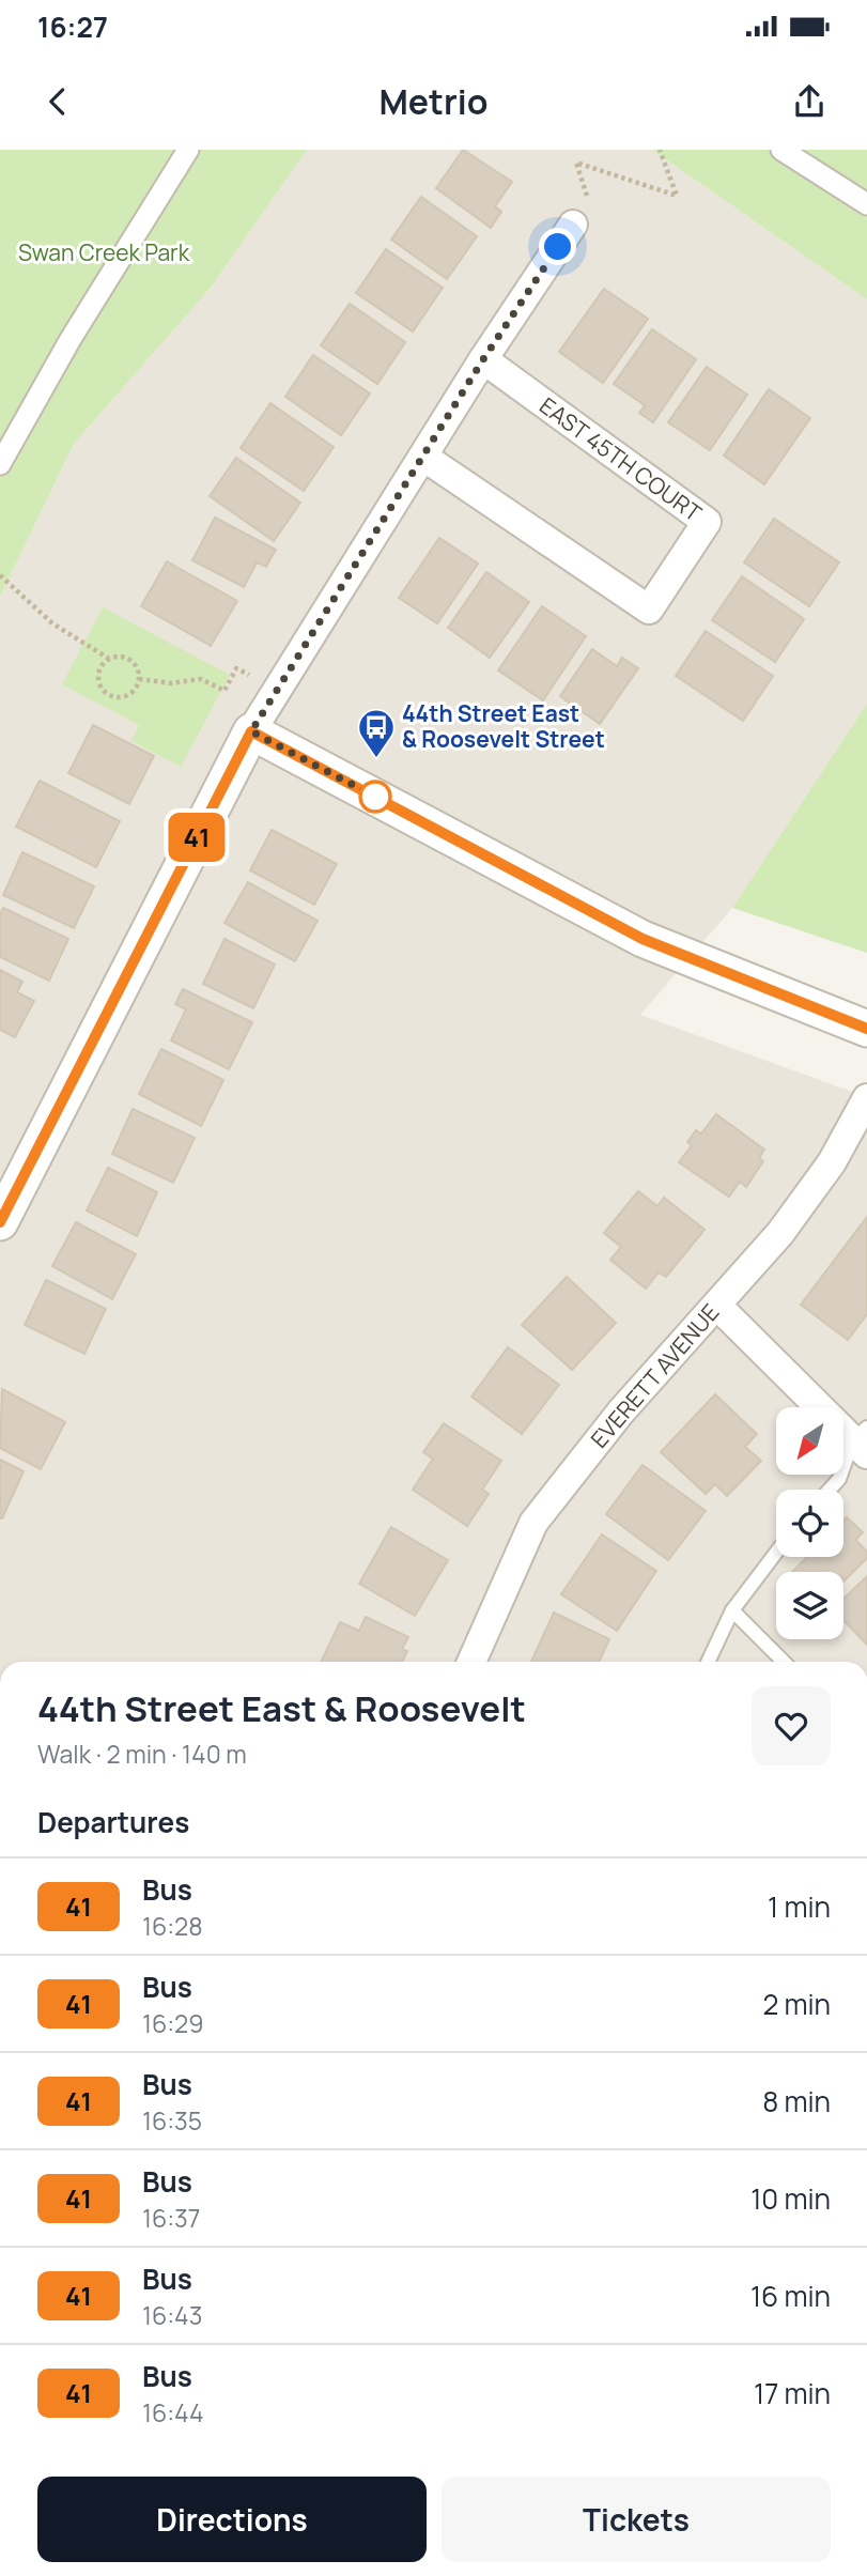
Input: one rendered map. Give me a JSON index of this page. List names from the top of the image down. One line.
{"streets":{"street":["EAST 45TH COURT","EVERETT AVENUE"]},"parks":["Swan Creek Park"],"places":{"bus stop":["44th Street East & Roosevelt Street"]},"lines":["bus line 41"],"north":"bottom left","page":{"status":"16:27","header":"Metrio","on_map":"41","heading":[["44th Street East & Roosevelt","Walk · 2 min · 140 m"],"Departures"],"list":[{"mark":"41","name":"Bus","note":"16:28","value":"1 min"},{"mark":"41","name":"Bus","note":"16:29","value":"2 min"},{"mark":"41","name":"Bus","note":"16:35","value":"8 min"},{"mark":"41","name":"Bus","note":"16:37","value":"10 min"},{"mark":"41","name":"Bus","note":"16:43","value":"16 min"},{"mark":"41","name":"Bus","note":"16:44","value":"17 min"}],"buttons":["Directions","Tickets"]}}
